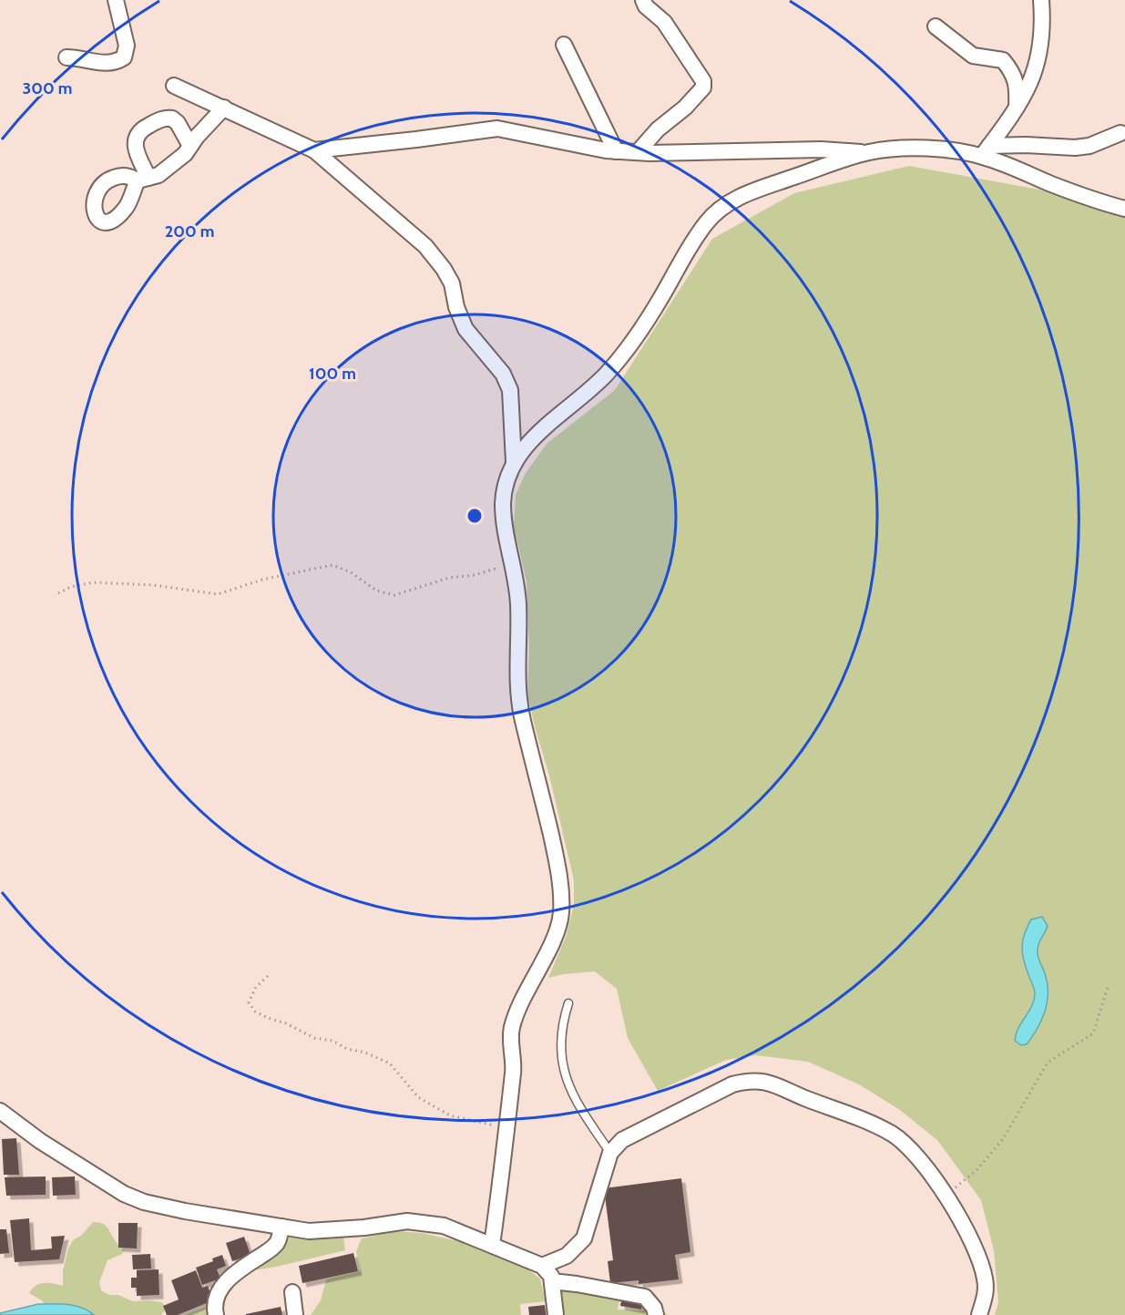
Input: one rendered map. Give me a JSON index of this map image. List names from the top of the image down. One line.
{"rings":["300 m","200 m","100 m"]}
